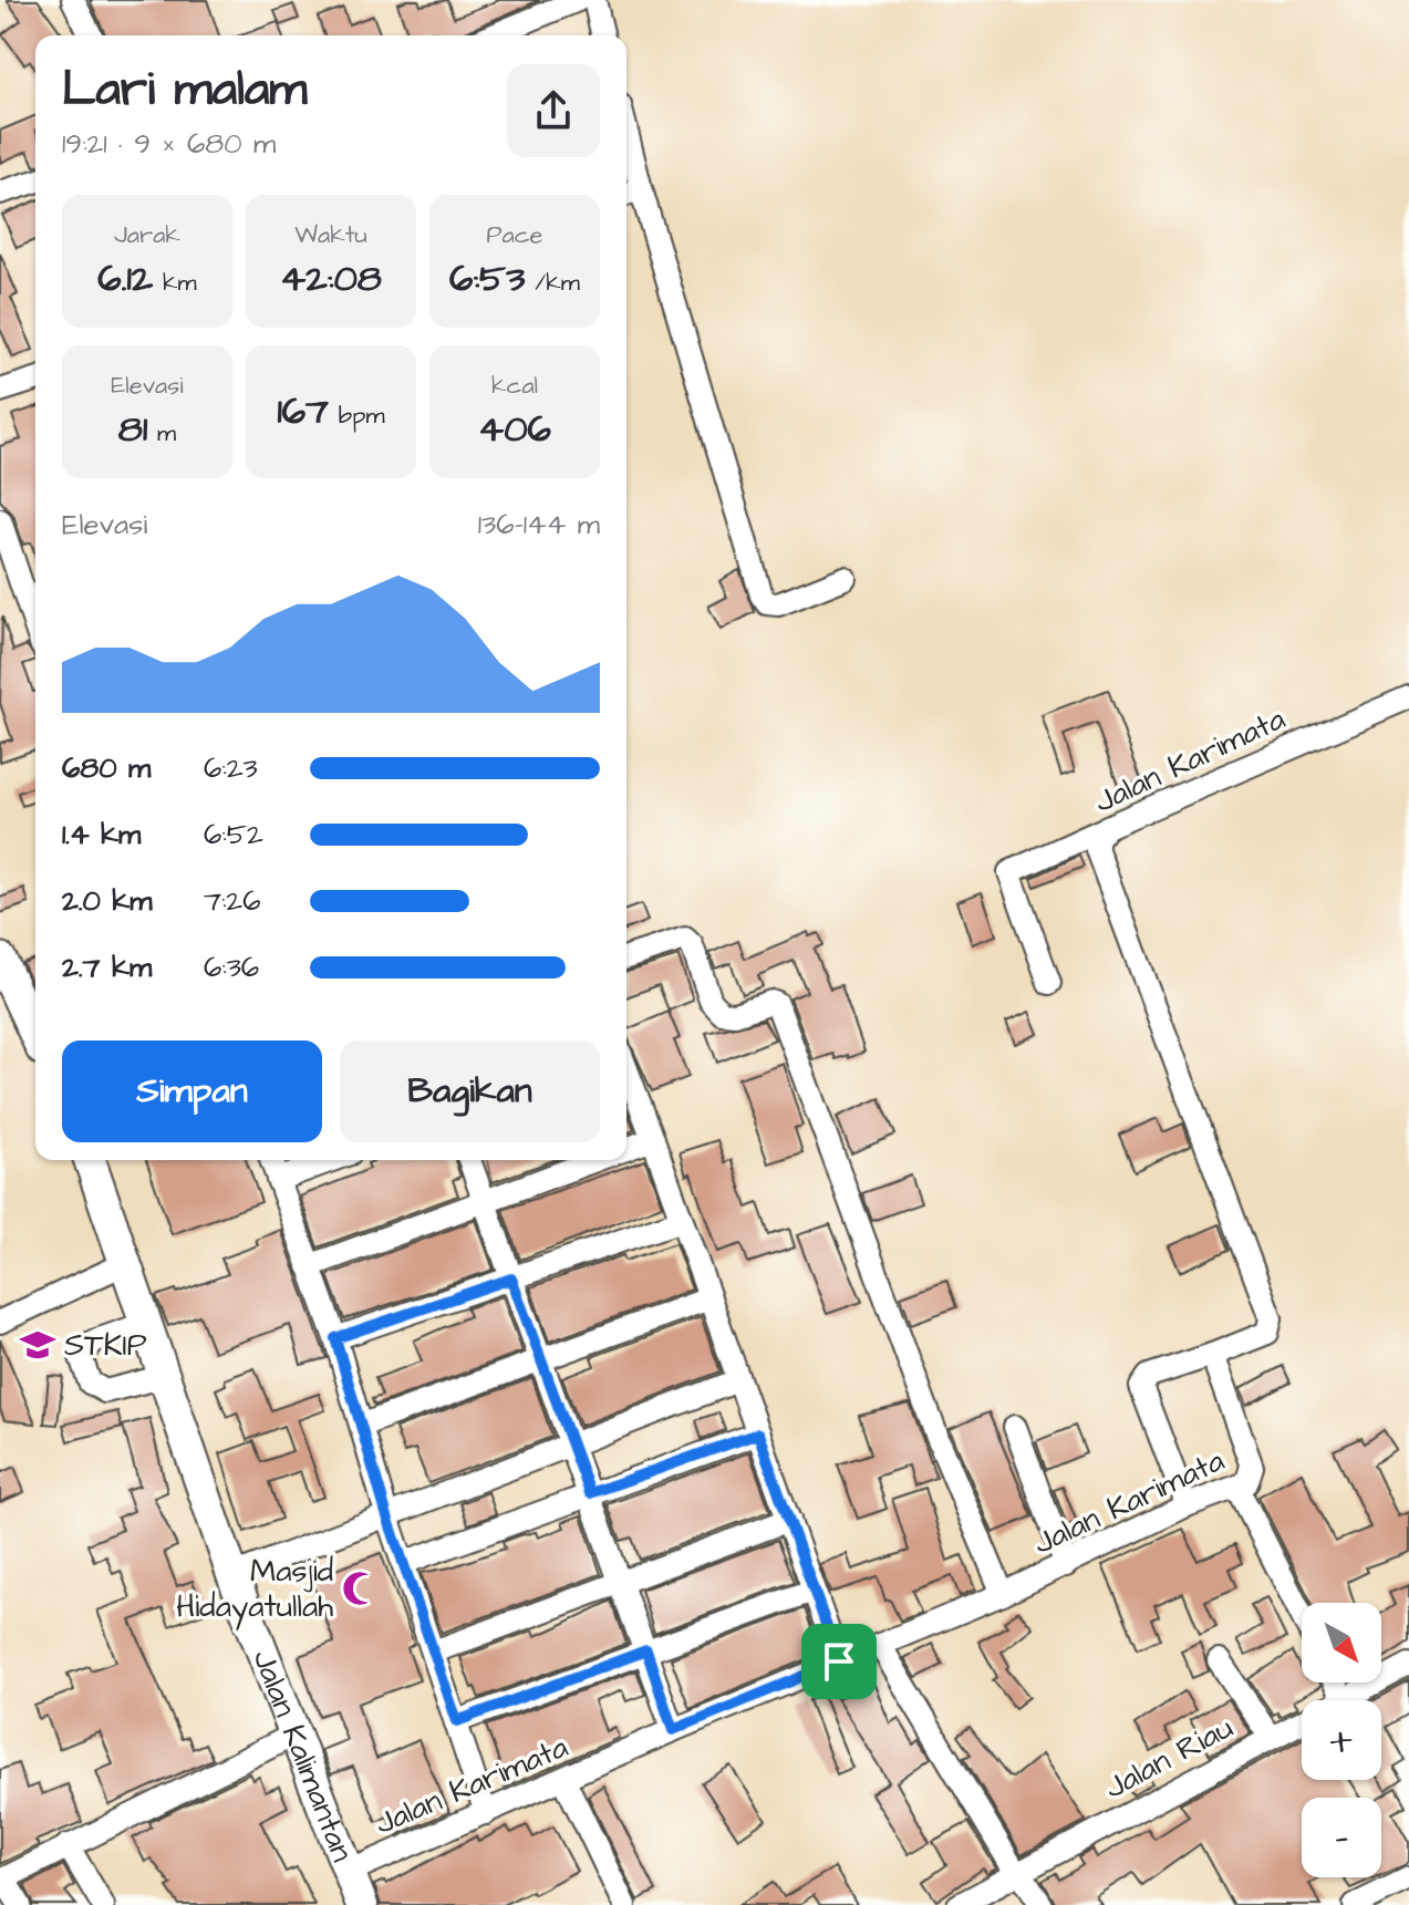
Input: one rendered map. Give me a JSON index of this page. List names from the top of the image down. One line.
{"streets":{"highway":["Jalan Kalimantan"],"street":["Jalan Karimata","Jalan Riau"]},"crossings":[["Jalan Karimata","Jalan Kalimantan"]],"places":{"school or university":["STKIP"],"mosque":["Masjid Hidayatullah"]},"north":"bottom right","page":{"heading":["Lari malam","19:21 · 9 × 680 m"],"stats":[["Jarak","6.12 km"],["Waktu","42:08"],["Pace","6:53 /km"],["Elevasi","81 m"],["167 bpm"],["kcal","406"]],"chart":["Elevasi","136–144 m"],"list":[{"name":"680 m","note":"6:23"},{"name":"1.4 km","note":"6:52"},{"name":"2.0 km","note":"7:26"},{"name":"2.7 km","note":"6:36"}],"buttons":["Simpan","Bagikan"],"map_buttons":["+","−"]}}
